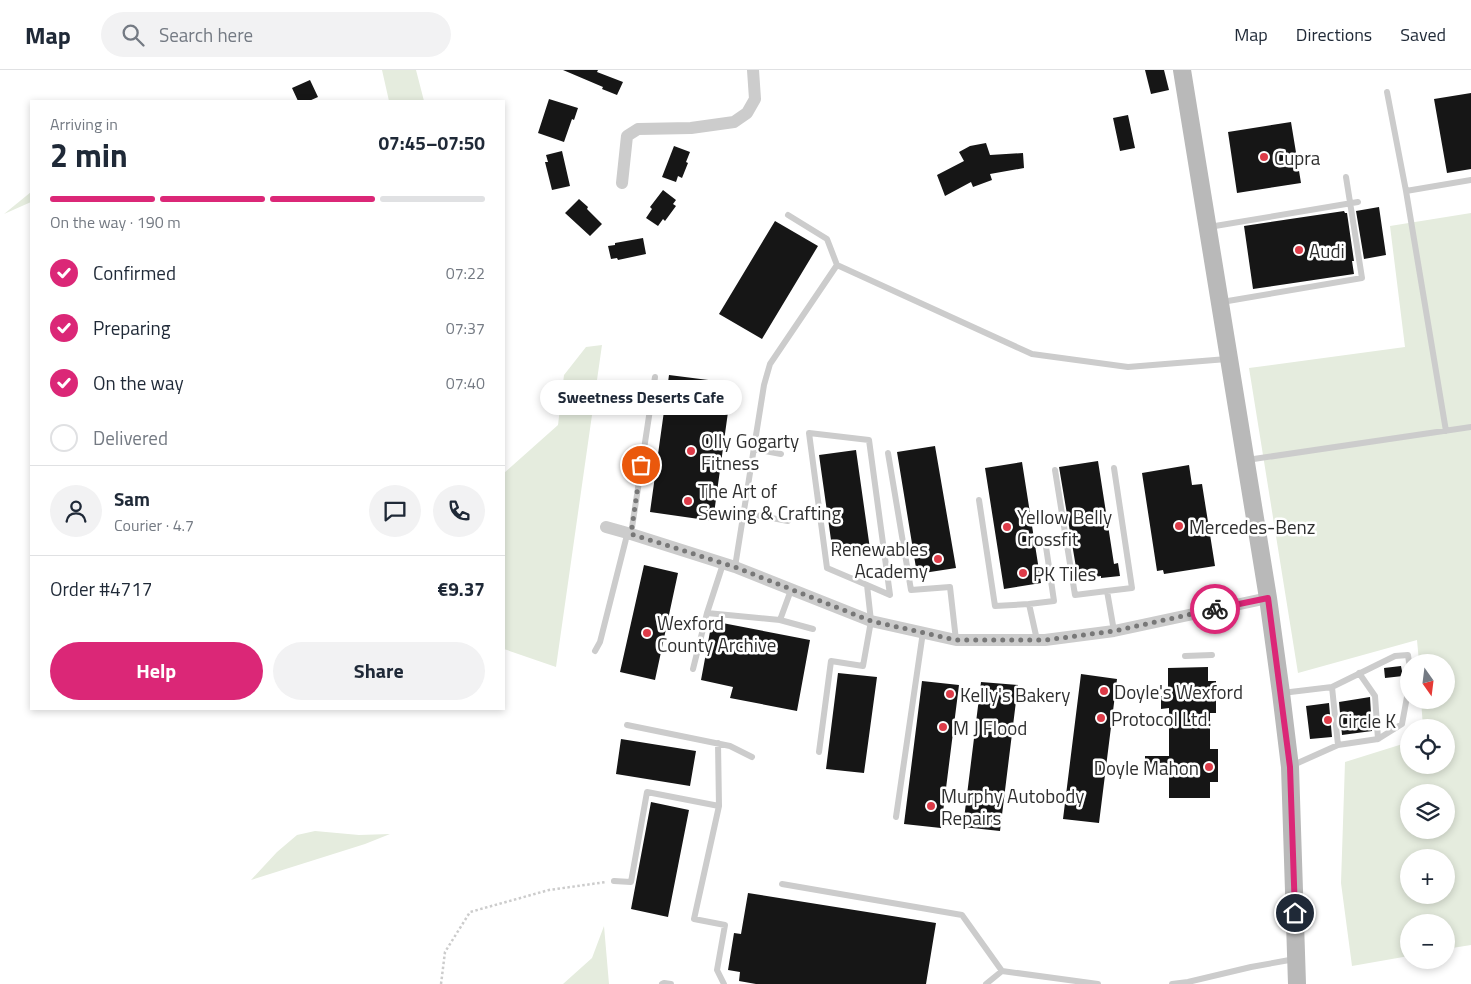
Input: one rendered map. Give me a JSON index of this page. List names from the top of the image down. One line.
{"places":["Cupra","Audi","Olly Gogarty Fitness","Sweetness Deserts Cafe","The Art of Sewing & Crafting","Mercedes-Benz","Yellow Belly Crossfit","Renewables Academy","PK Tiles","Wexford County Archive","Doyle's Wexford","Kelly's Bakery","Protocol Ltd.","Circle K","M J Flood","Doyle Mahon","Murphy Autobody Repairs"],"north":"bottom","page":{"header":"Map","search":"Search here","nav":["Map","Directions","Saved"],"heading":["2 min","Arriving in","07:45–07:50"],"panel":["Sam","Courier · 4.7","Order #4717","€9.37"],"bar":"On the way · 190 m","list":[["Confirmed","07:22"],["Preparing","07:37"],["On the way","07:40"],"Delivered"],"bubble":"Sweetness Deserts Cafe","buttons":["Help","Share"],"map_buttons":["+","−"]}}
